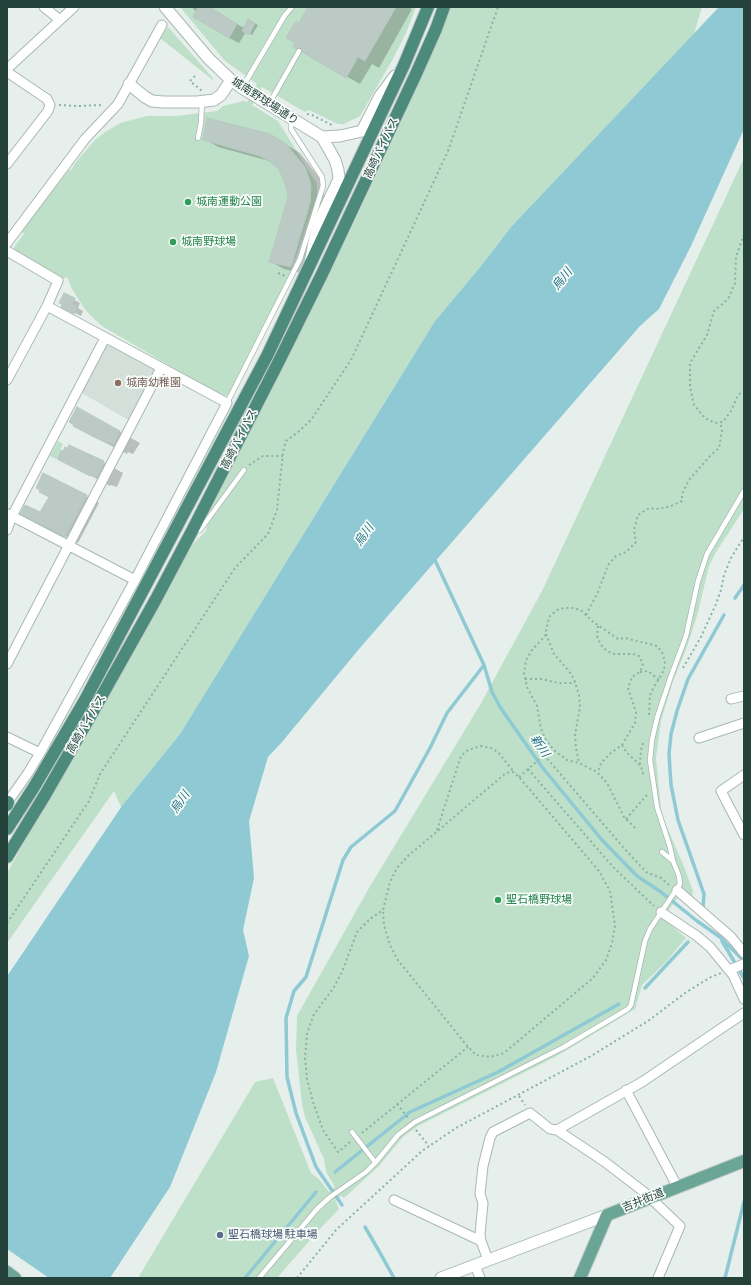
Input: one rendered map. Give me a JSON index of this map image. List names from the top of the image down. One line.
{"streets":{"highway":["高崎バイパス"],"main road":["吉井街道"],"street":["城南野球場通り"]},"water":["烏川","新川"],"places":["城南運動公園","城南野球場","城南幼稚園","聖石橋野球場","聖石橋球場 駐車場"]}
